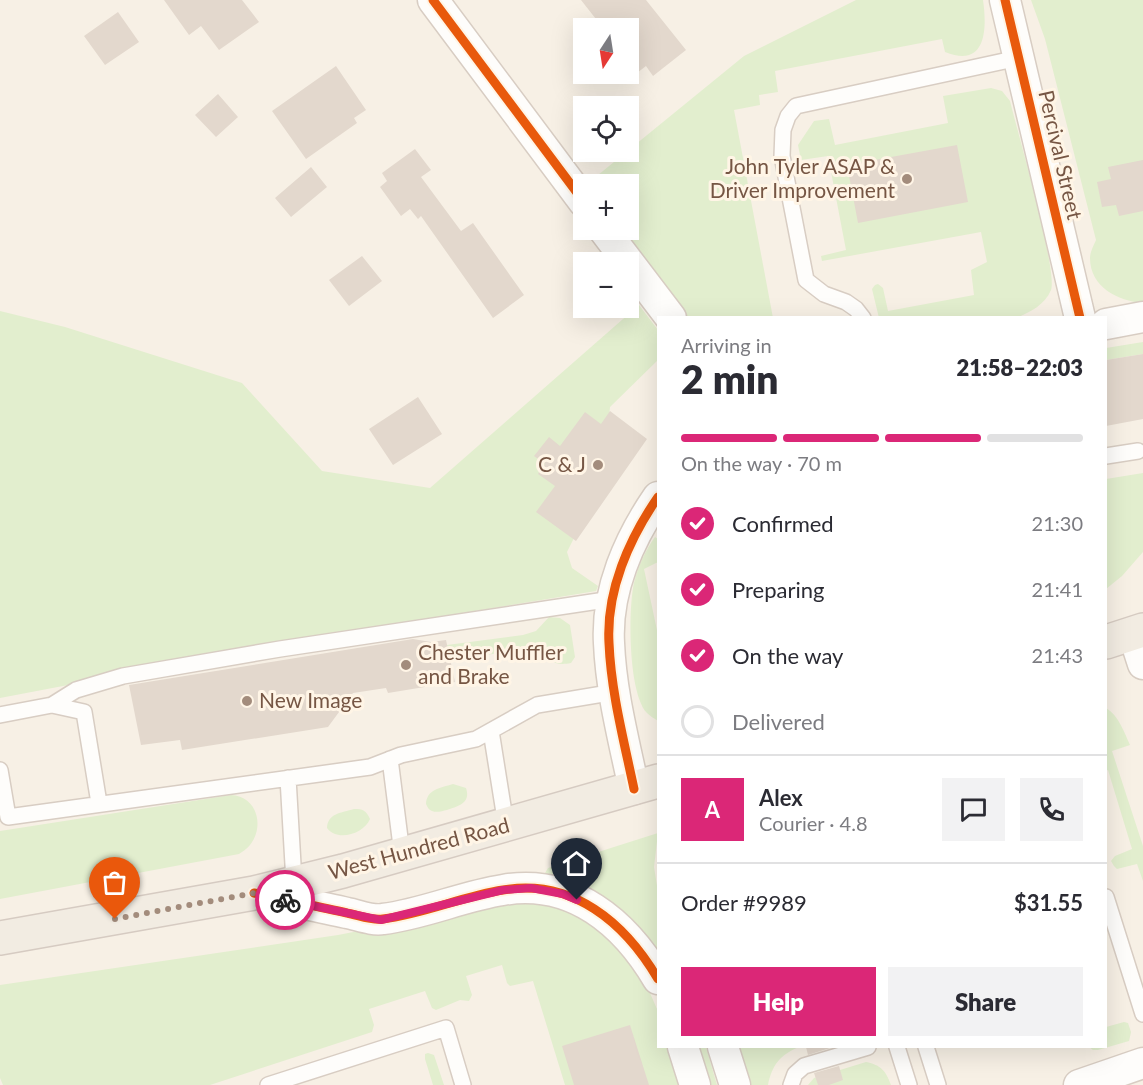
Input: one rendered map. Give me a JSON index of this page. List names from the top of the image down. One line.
{"streets":{"main road":["West Hundred Road"],"street":["Percival Street"]},"places":["John Tyler ASAP & Driver Improvement","C & J","Chester Muffler and Brake","New Image"],"north":"bottom","page":{"map_buttons":["+","−"],"heading":["2 min","Arriving in","21:58–22:03"],"panel":["Alex","Courier · 4.8","Order #9989","$31.55"],"bar":"On the way · 70 m","list":[["Confirmed","21:30"],["Preparing","21:41"],["On the way","21:43"],"Delivered"],"round":"A","buttons":["Help","Share"]}}
